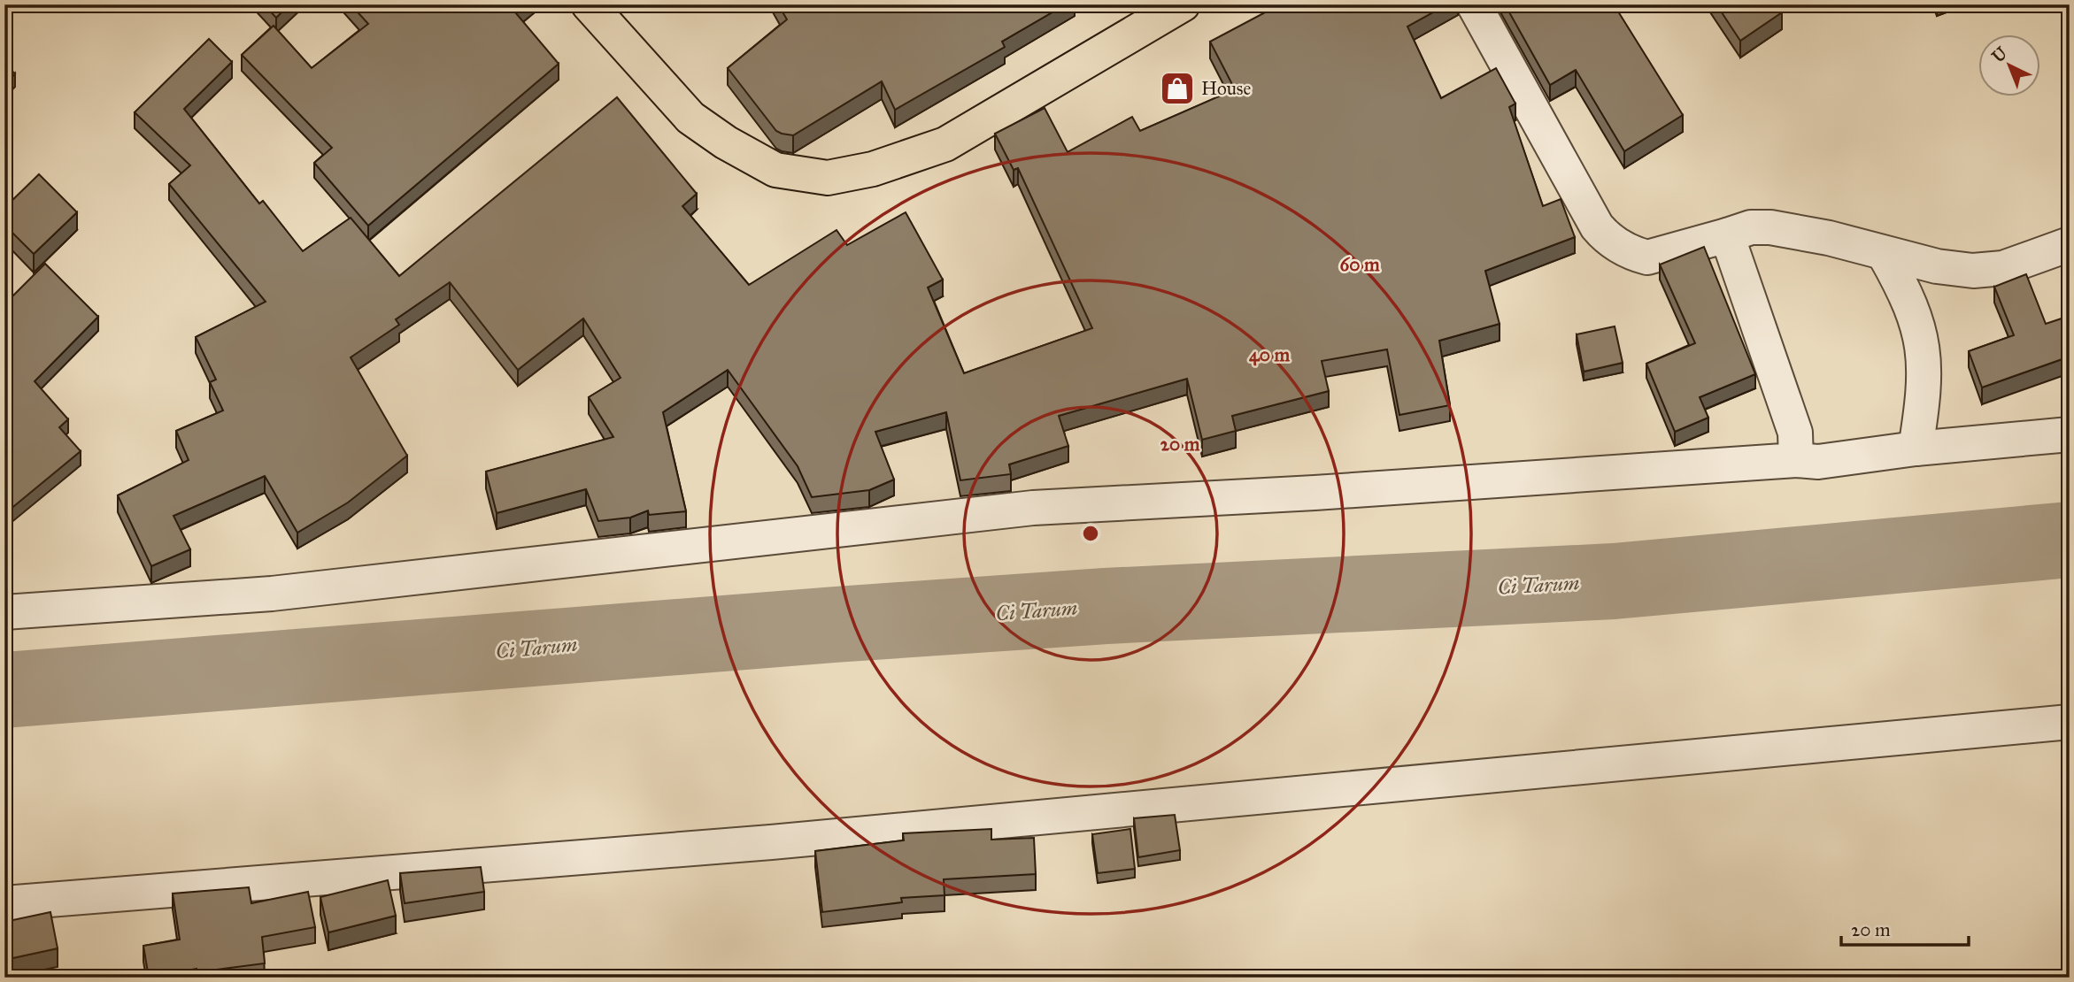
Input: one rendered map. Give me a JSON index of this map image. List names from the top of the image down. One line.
{"water":["Ci Tarum"],"places":{"shop":["House"]},"scale_bar":"20 m","north":"top left","rings":["60 m","40 m","20 m"]}
